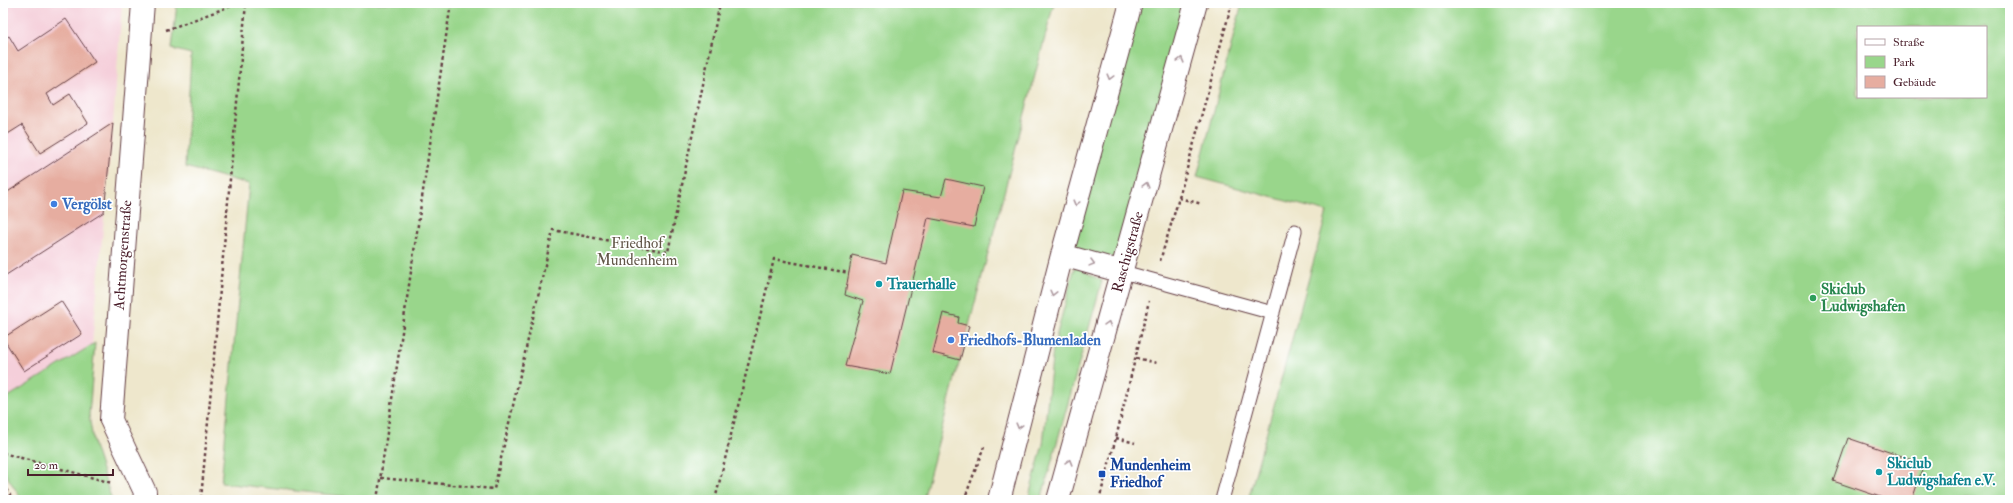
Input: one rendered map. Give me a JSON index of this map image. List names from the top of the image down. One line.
{"streets":{"street":["Raschigstraße","Achtmorgenstraße"]},"parks":["Friedhof Mundenheim"],"places":{"other":["Vergölst","Trauerhalle","Skiclub Ludwigshafen","Friedhofs-Blumenladen","Skiclub Ludwigshafen e.V."],"transit":["Mundenheim Friedhof"]},"legend":["Straße","Park","Gebäude"],"scale_bar":"20 m"}
